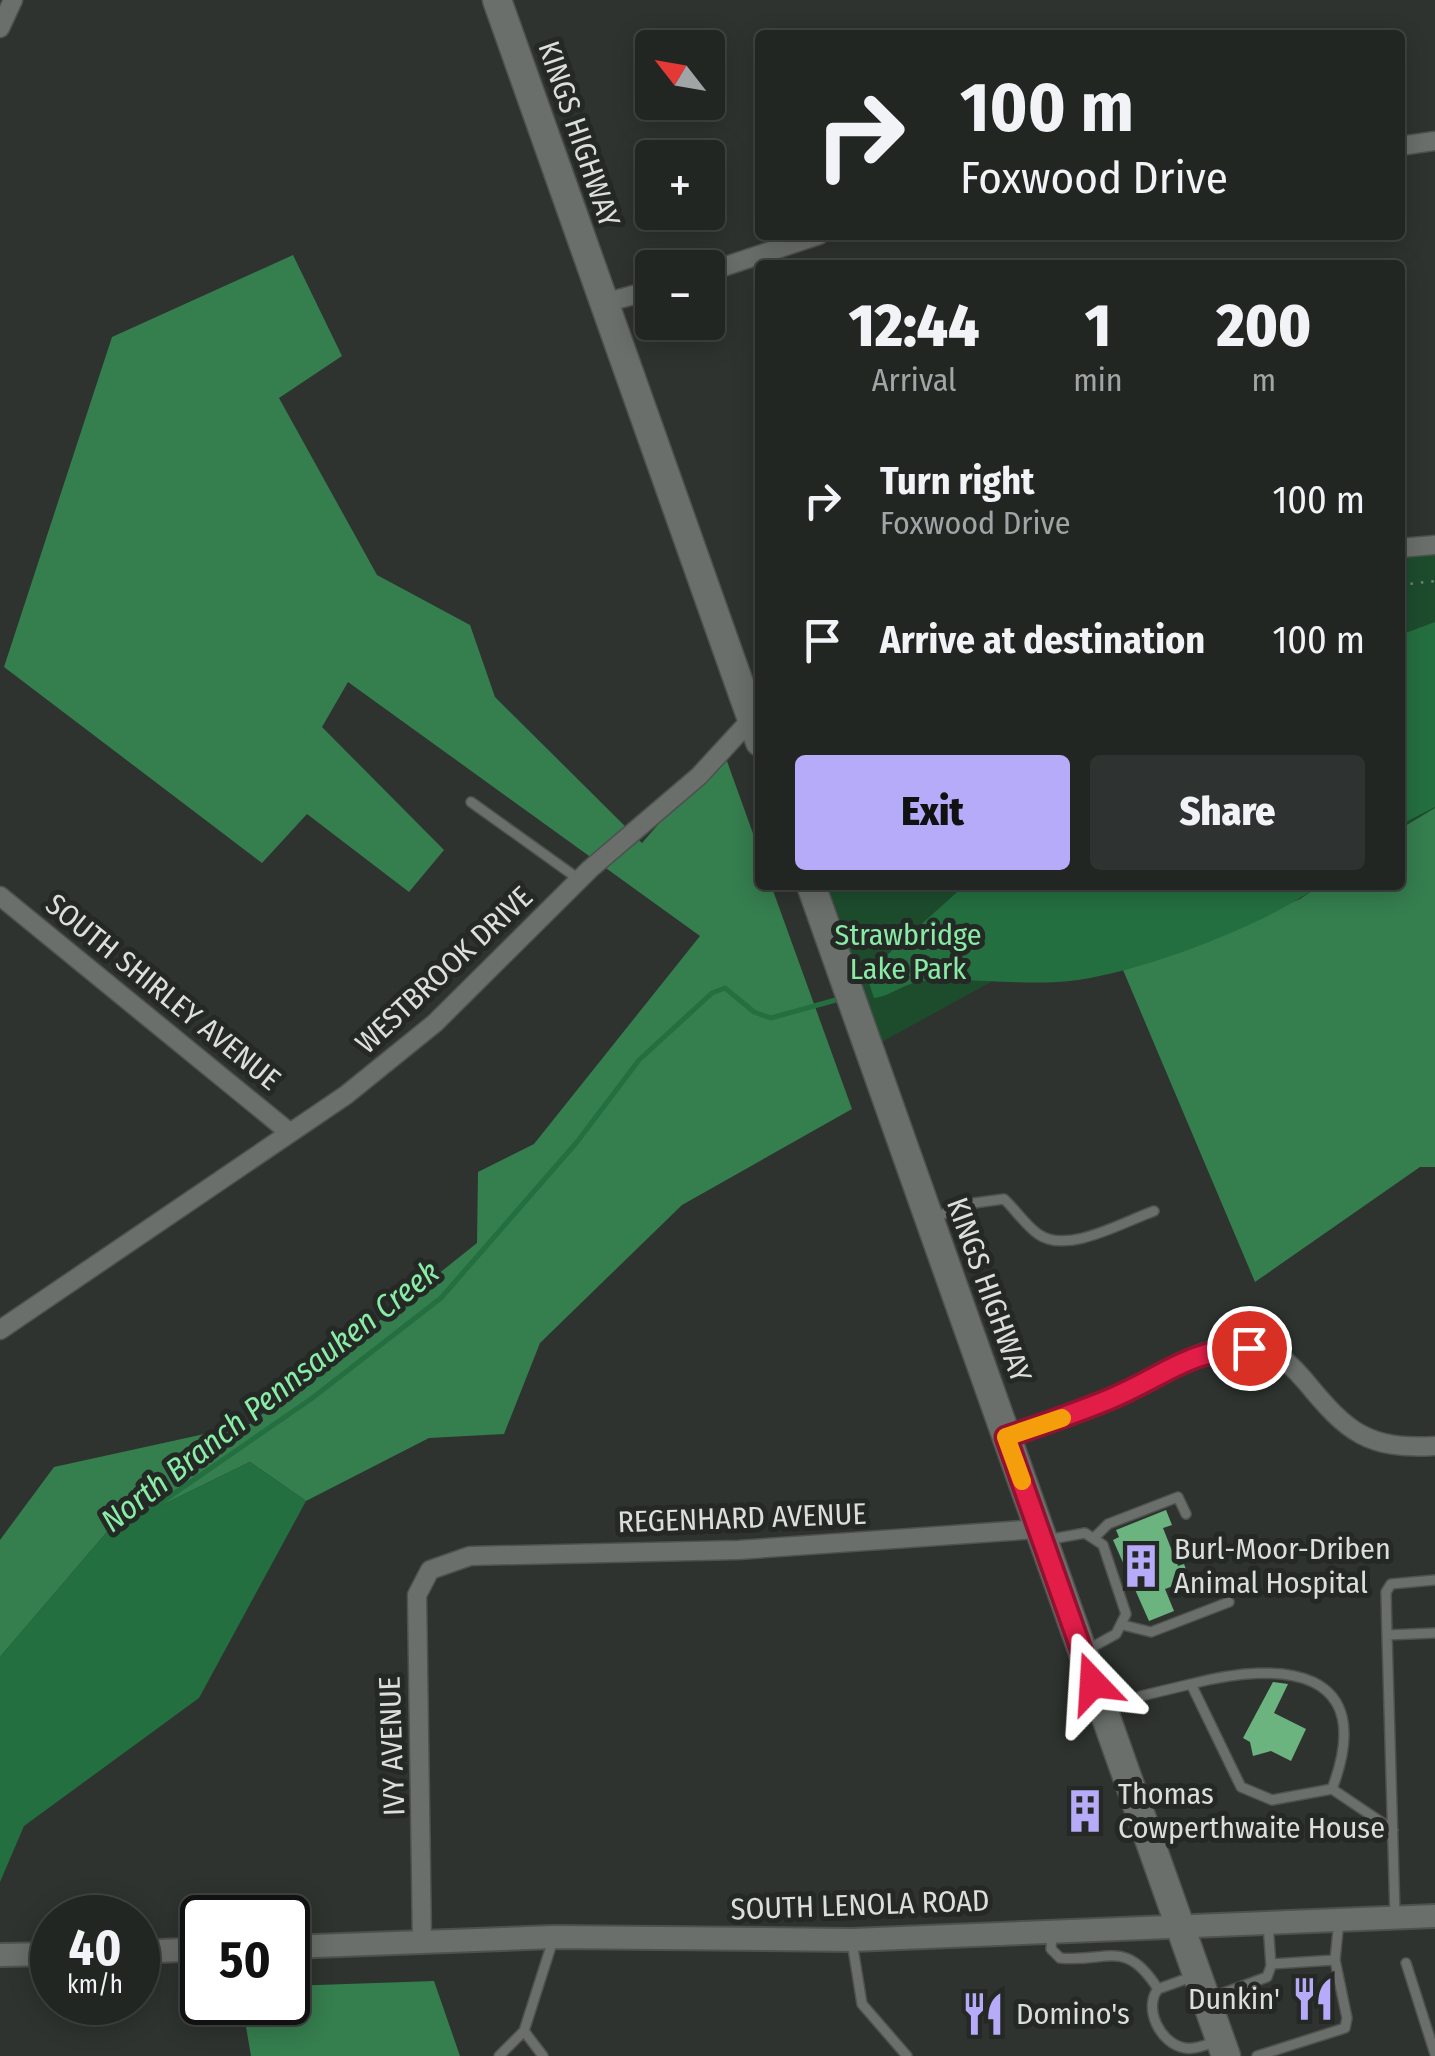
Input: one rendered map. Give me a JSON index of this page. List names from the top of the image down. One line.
{"streets":{"main road":["KINGS HIGHWAY"],"street":["WESTBROOK DRIVE","SOUTH SHIRLEY AVENUE","REGENHARD AVENUE","IVY AVENUE","SOUTH LENOLA ROAD"]},"crossings":[["KINGS HIGHWAY","REGENHARD AVENUE"],["KINGS HIGHWAY","SOUTH LENOLA ROAD"],["WESTBROOK DRIVE","SOUTH SHIRLEY AVENUE"],["REGENHARD AVENUE","IVY AVENUE"],["IVY AVENUE","SOUTH LENOLA ROAD"]],"water":["North Branch Pennsauken Creek"],"parks":["Strawbridge Lake Park"],"places":{"building":["Burl-Moor-Driben Animal Hospital","Thomas Cowperthwaite House"],"restaurant":["Dunkin'","Domino's"]},"north":"top left","page":{"map_buttons":["+","−"],"turn":["100 m","Foxwood Drive"],"eta":["12:44","Arrival","1","min","200","m"],"list":[{"name":"Turn right","note":"Foxwood Drive","value":"100 m"},{"name":"Arrive at destination","value":"100 m"}],"buttons":["Exit","Share"],"speed":"40 km/h","limit":"50"}}
